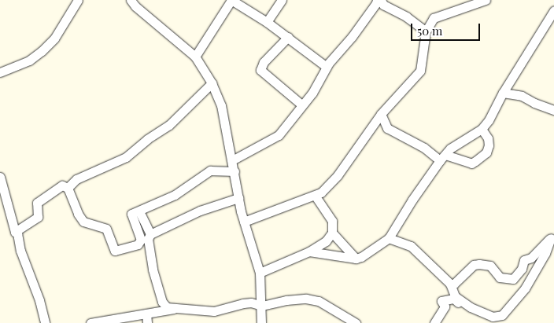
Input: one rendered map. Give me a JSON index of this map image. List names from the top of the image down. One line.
{"scale_bar":"50 m"}
